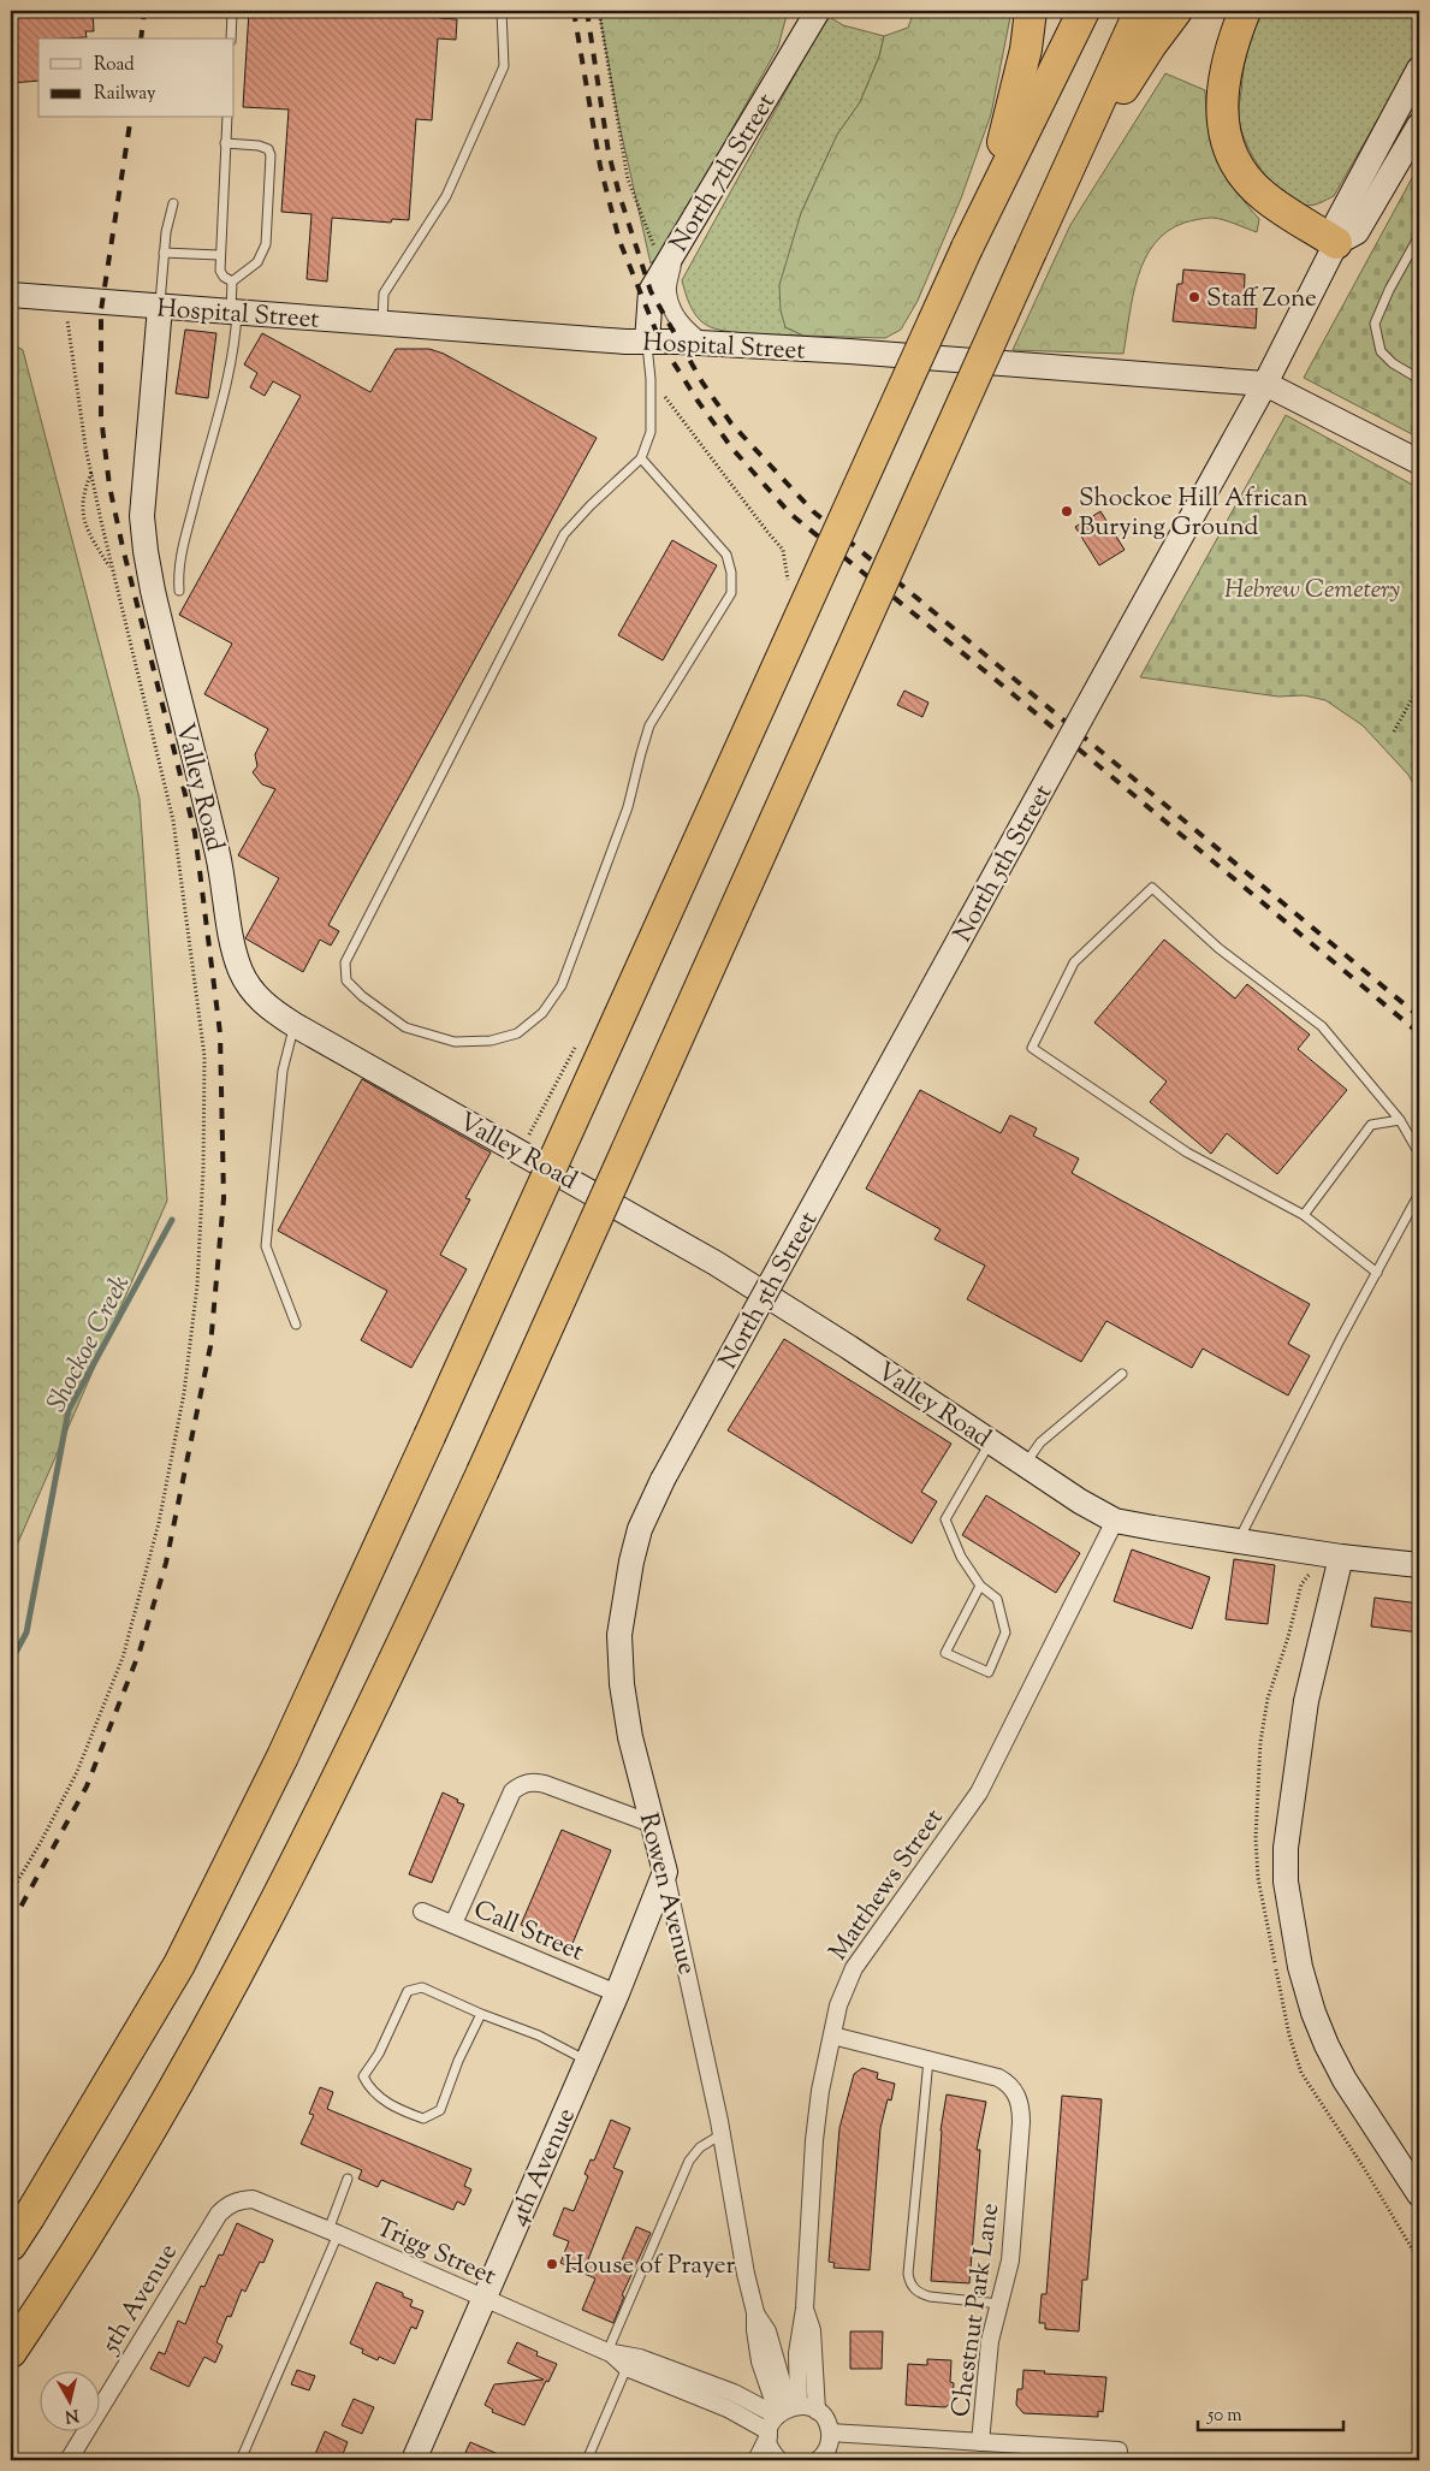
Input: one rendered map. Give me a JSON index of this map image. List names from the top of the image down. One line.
{"streets":{"main road":["North 7th Street","Hospital Street","Valley Road","North 5th Street","Rowen Avenue","4th Avenue"],"street":["Matthews Street","Call Street","Trigg Street","5th Avenue","Chestnut Park Lane"]},"crossings":[["North 7th Street","Hospital Street"],["Hospital Street","Valley Road"],["Hospital Street","North 5th Street"],["Valley Road","Matthews Street"],["North 5th Street","Rowen Avenue"],["Matthews Street","Rowen Avenue"],["Matthews Street","Trigg Street"],["Matthews Street","Chestnut Park Lane"],["Rowen Avenue","4th Avenue"],["Rowen Avenue","Trigg Street"],["Call Street","4th Avenue"],["4th Avenue","Trigg Street"],["Trigg Street","5th Avenue"]],"water":["Shockoe Creek"],"parks":["Hebrew Cemetery"],"places":["Staff Zone","Shockoe Hill African Burying Ground","House of Prayer"],"legend":["Road","Railway"],"scale_bar":"50 m","north":"bottom"}
